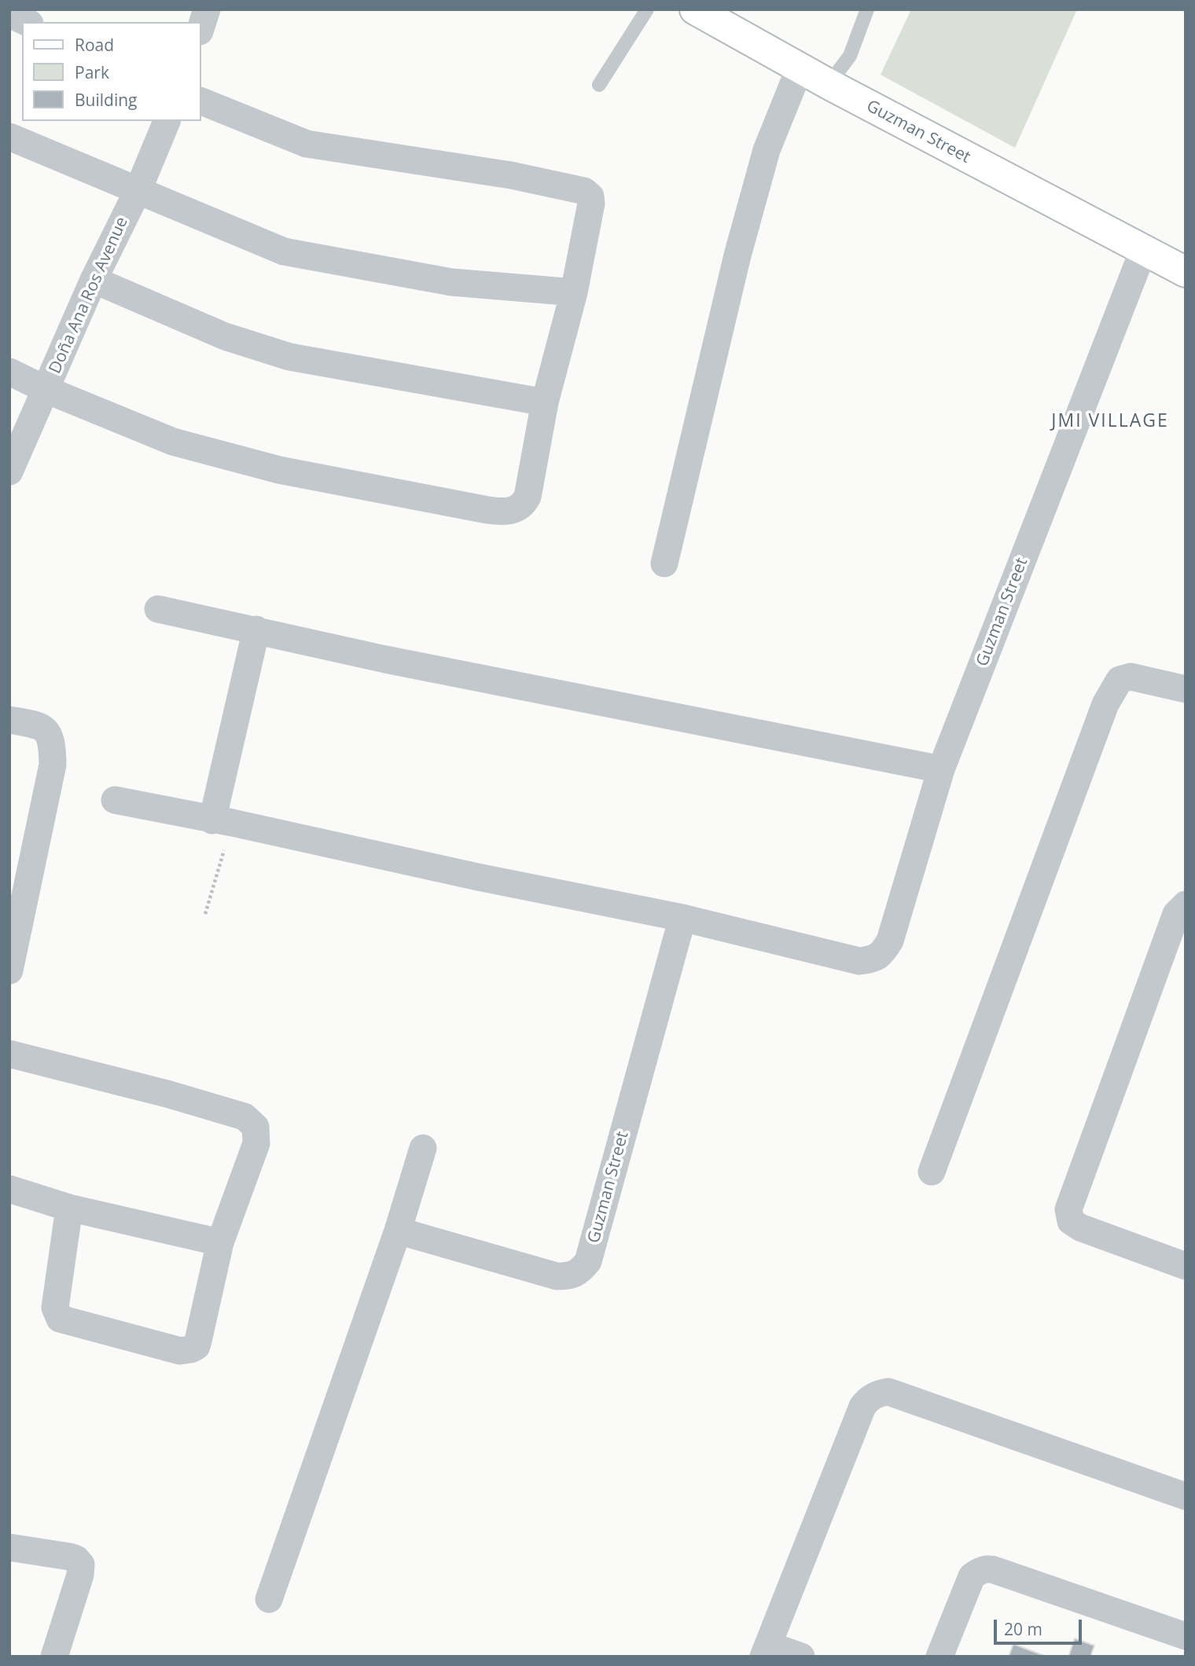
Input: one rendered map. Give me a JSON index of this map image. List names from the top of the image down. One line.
{"streets":{"main road":["Guzman Street"],"street":["Doña Ana Ros Avenue"]},"districts":["JMI VILLAGE"],"legend":["Road","Park","Building"],"scale_bar":"20 m"}
